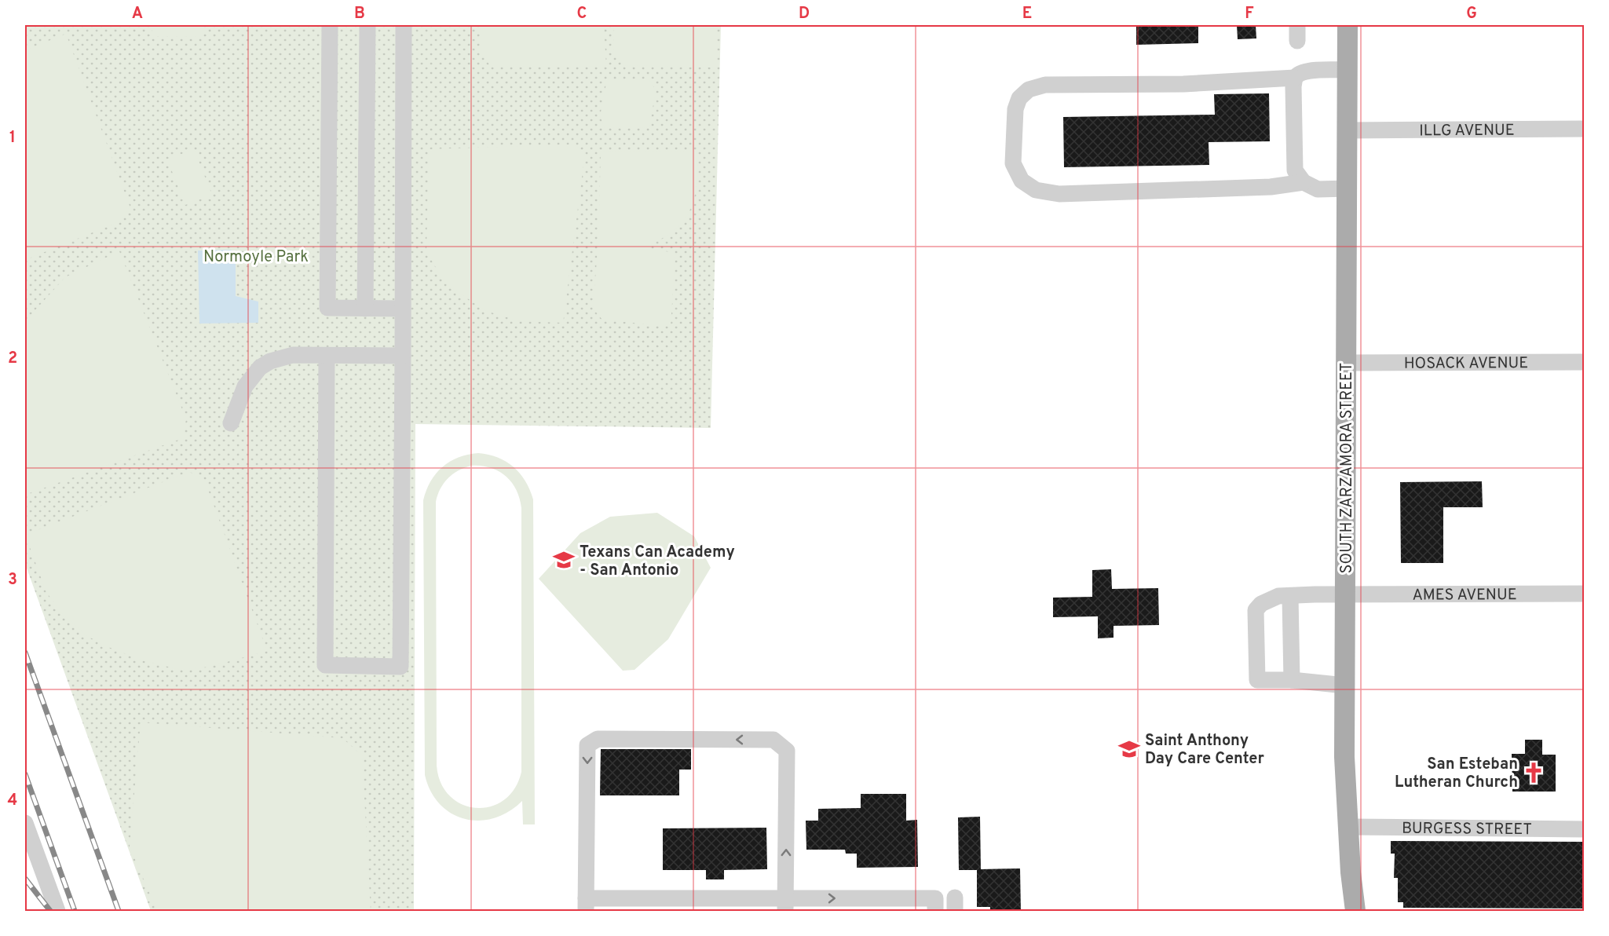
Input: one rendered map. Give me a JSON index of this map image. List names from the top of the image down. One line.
{"streets":{"main road":["SOUTH ZARZAMORA STREET"],"street":["ILLG AVENUE","HOSACK AVENUE","AMES AVENUE","BURGESS STREET"]},"crossings":[["ILLG AVENUE","SOUTH ZARZAMORA STREET"],["HOSACK AVENUE","SOUTH ZARZAMORA STREET"],["SOUTH ZARZAMORA STREET","AMES AVENUE"],["SOUTH ZARZAMORA STREET","BURGESS STREET"]],"parks":["Normoyle Park"],"places":{"school or university":["Texans Can Academy - San Antonio","Saint Anthony Day Care Center"],"church":["San Esteban Lutheran Church"]},"grid":{"columns":["A","B","C","D","E","F","G"],"rows":["1","2","3","4"]}}
